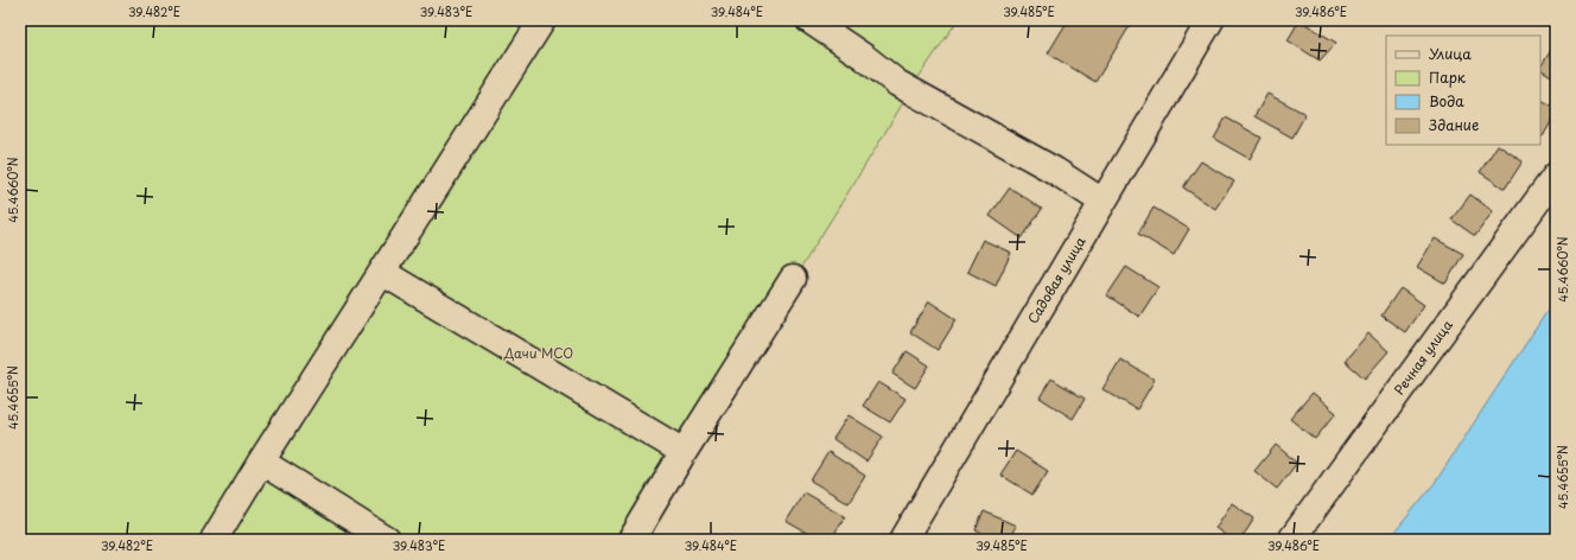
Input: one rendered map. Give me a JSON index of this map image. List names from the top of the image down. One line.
{"streets":{"street":["Садовая улица","Речная улица"]},"parks":["Дачи МСО"],"legend":["Улица","Парк","Вода","Здание"],"coordinates":["39.482°E","39.483°E","39.484°E","39.485°E","39.486°E","45.4660°N","45.4655°N"]}
